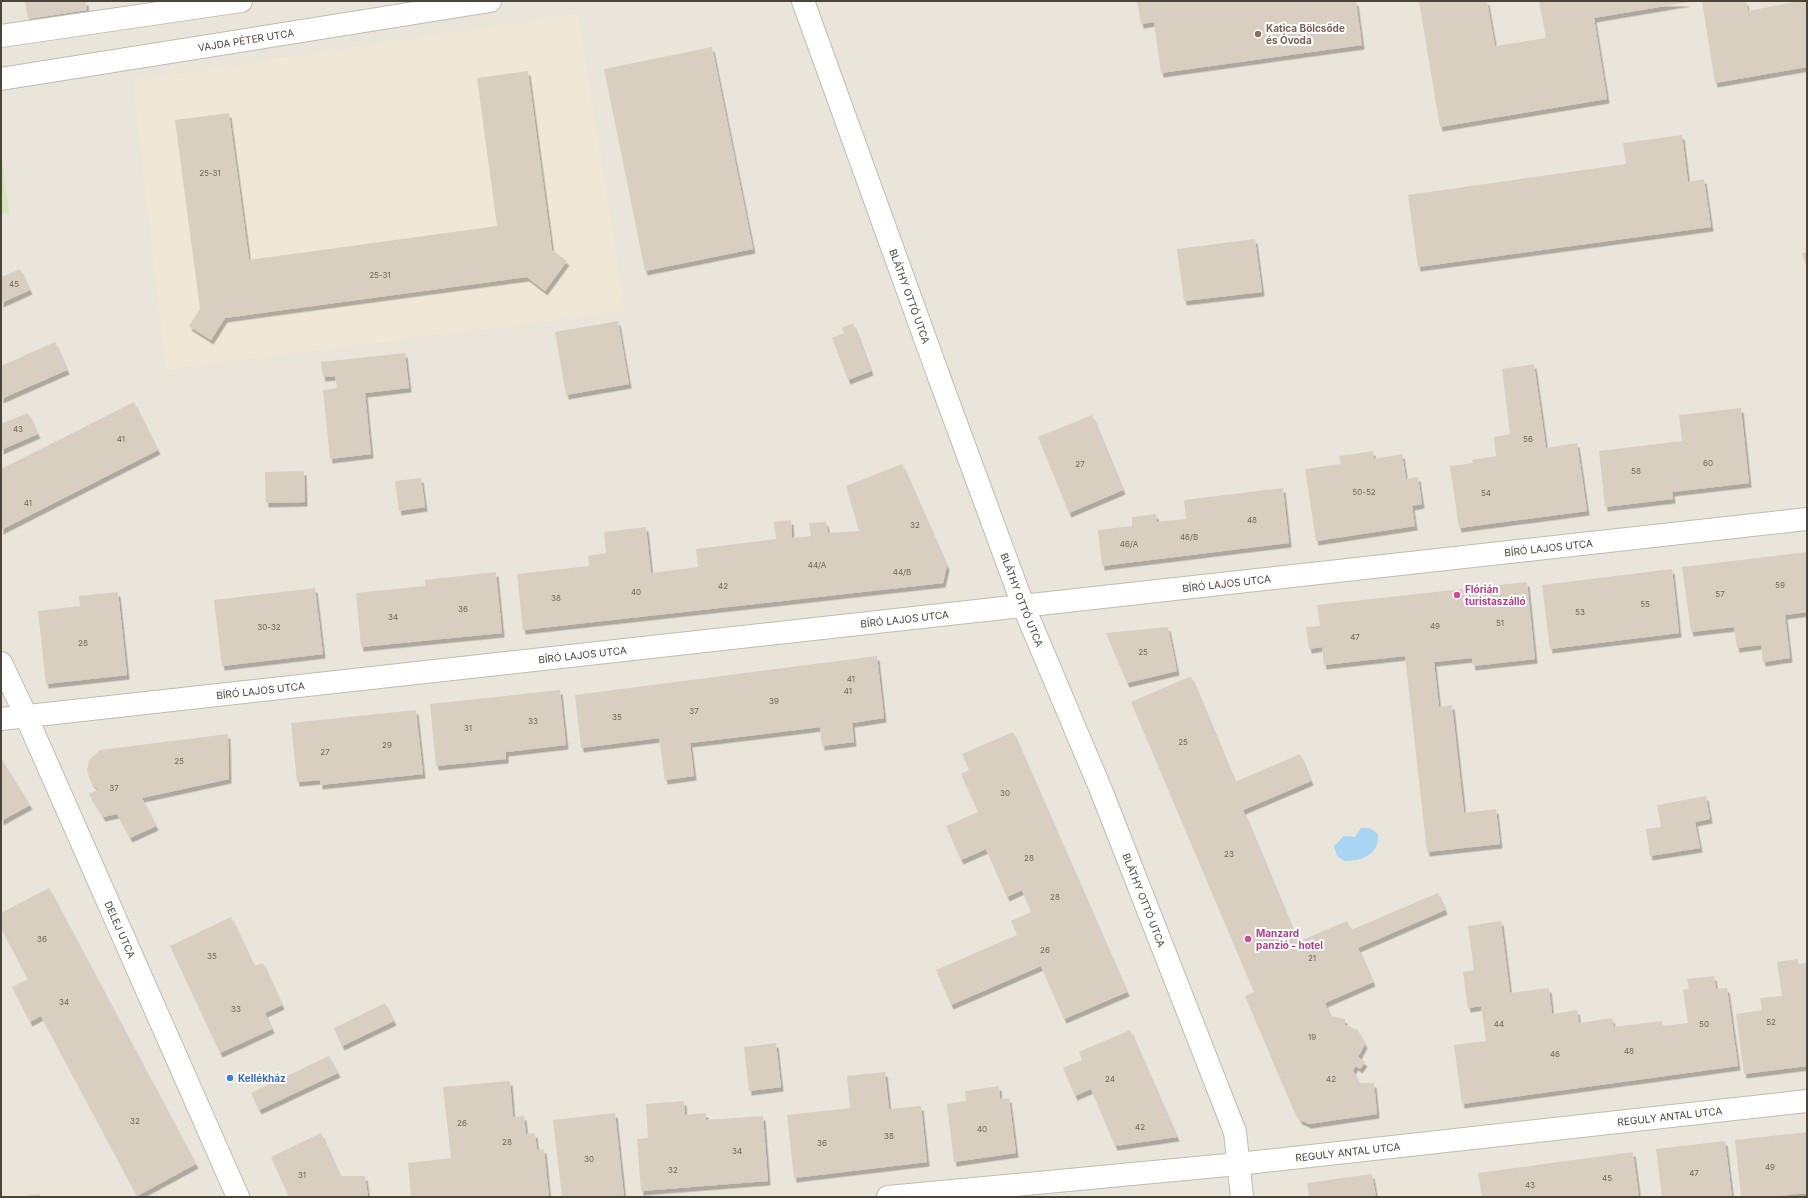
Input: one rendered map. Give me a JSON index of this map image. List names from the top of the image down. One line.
{"streets":{"street":["VAJDA PÉTER UTCA","BLÁTHY OTTÓ UTCA","BÍRÓ LAJOS UTCA","DELEJ UTCA","REGULY ANTAL UTCA"]},"crossings":[["BLÁTHY OTTÓ UTCA","BÍRÓ LAJOS UTCA"],["BLÁTHY OTTÓ UTCA","REGULY ANTAL UTCA"],["BÍRÓ LAJOS UTCA","DELEJ UTCA"]],"places":["Katica Bölcsőde és Óvoda","Flórián turistaszálló","Manzard panzió - hotel","Kellékház"],"house_numbers":["25-31","25-31","45","43","41","56","60","27","58","50-52","54","41","48","32","46/B","46/A","44/A","44/B","59","42","40","57","38","55","36","53","34","51","49","30-32","47","28","25","41","41","39","37","35","33","31","25","29","27","25","37","30","23","28","28","36","26","35","21","34","33","52","44","50","19","48","46","24","42","32","26","42","40","38","28","36","34","30","49","32","47","31","45","43"]}
